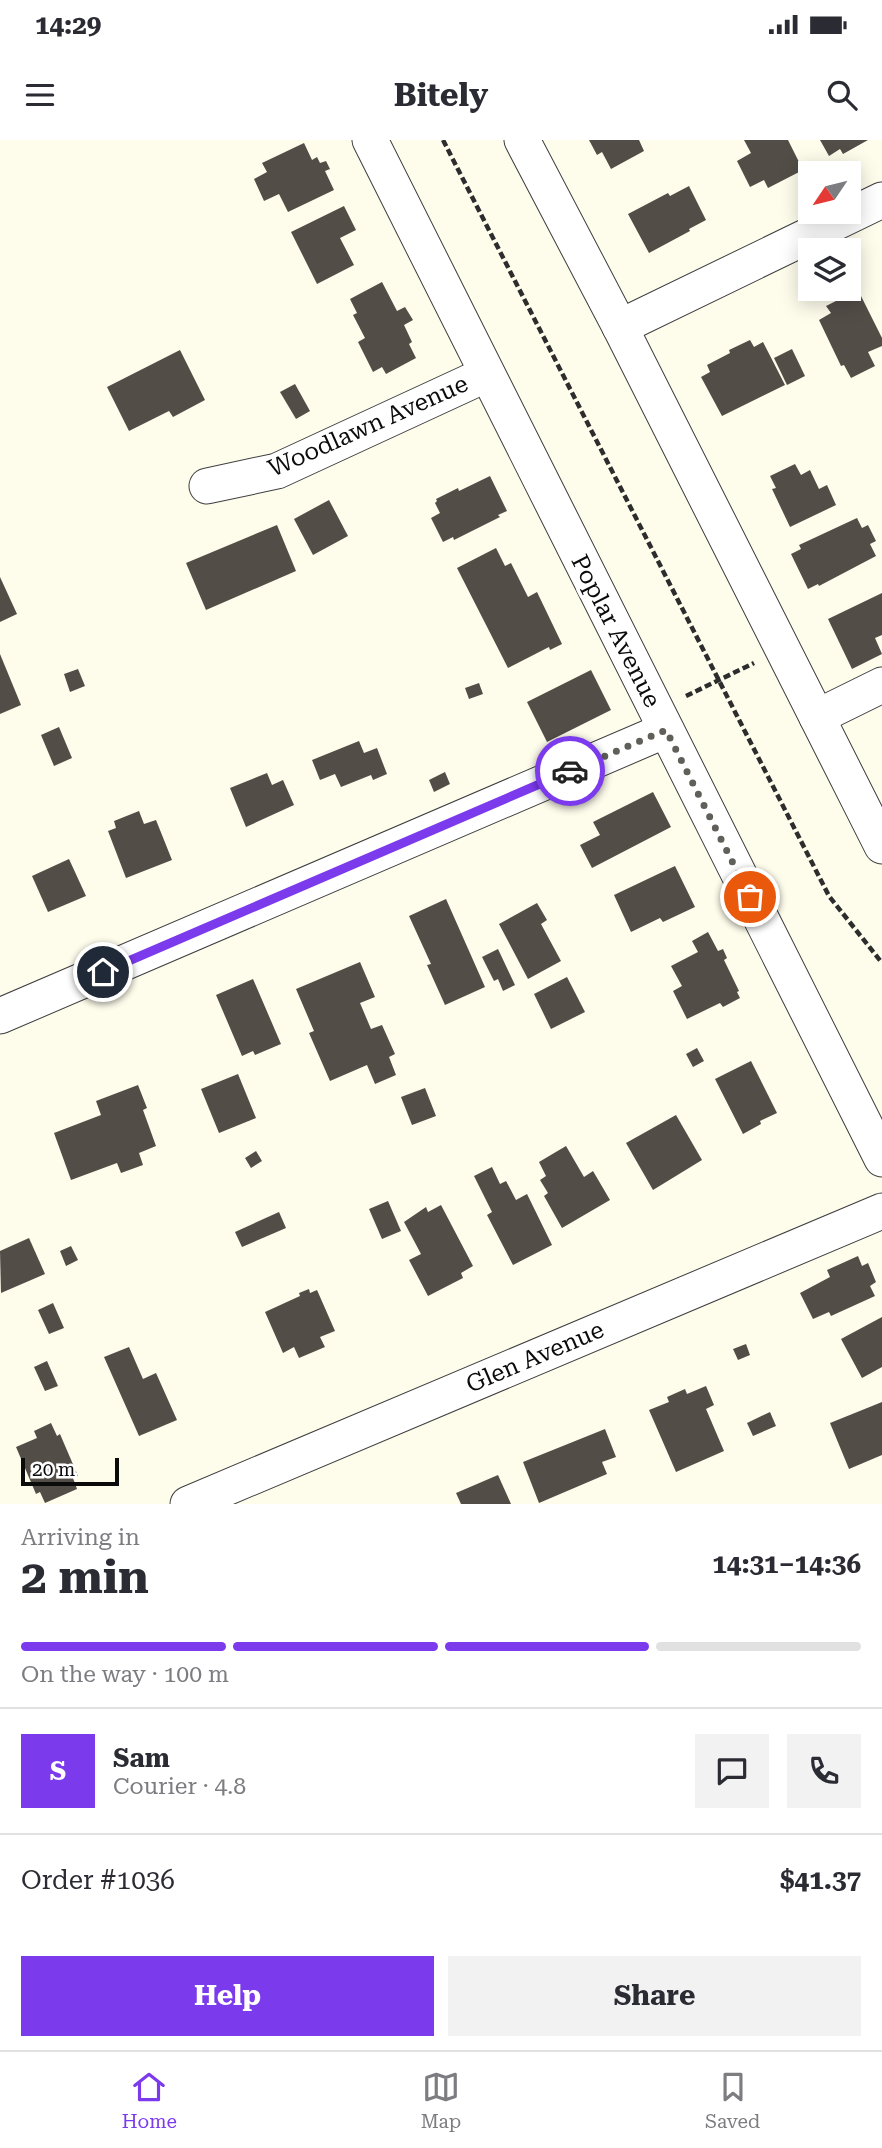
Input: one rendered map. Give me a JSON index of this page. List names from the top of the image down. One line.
{"streets":{"street":["Woodlawn Avenue","Poplar Avenue","Glen Avenue"]},"crossings":[["Woodlawn Avenue","Poplar Avenue"]],"scale_bar":"20 m","north":"bottom left","page":{"status":"14:29","header":"Bitely","scale":"20 m","heading":["2 min","Arriving in","14:31–14:36"],"panel":["Sam","Courier · 4.8","Order #1036","$41.37"],"bar":"On the way · 100 m","round":"S","buttons":["Help","Share"],"tabs":["Home","Map","Saved"]}}
